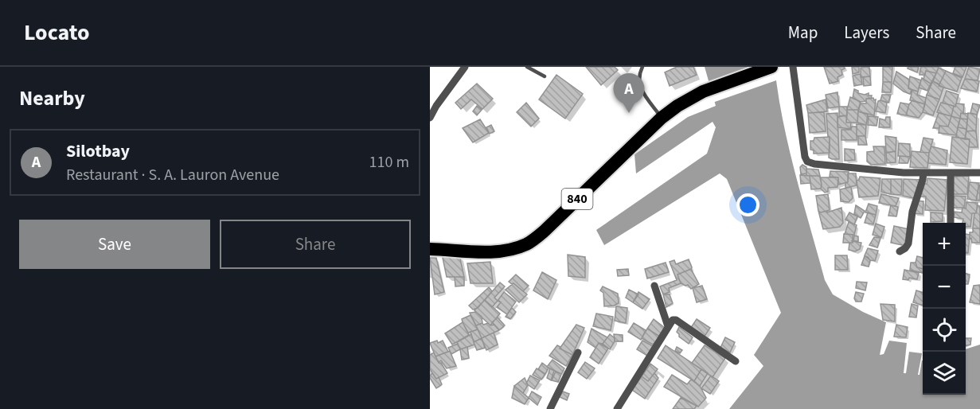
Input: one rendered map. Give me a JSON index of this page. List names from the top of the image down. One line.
{"streets":{"highway":["840"]},"page":{"header":"Locato","nav":["Map","Layers","Share"],"heading":"Nearby","pins":"A","list":[{"mark":"A","name":"Silotbay","note":"Restaurant · S. A. Lauron Avenue","value":"110 m"}],"buttons":["Save","Share"],"map_buttons":["+","−"]}}
